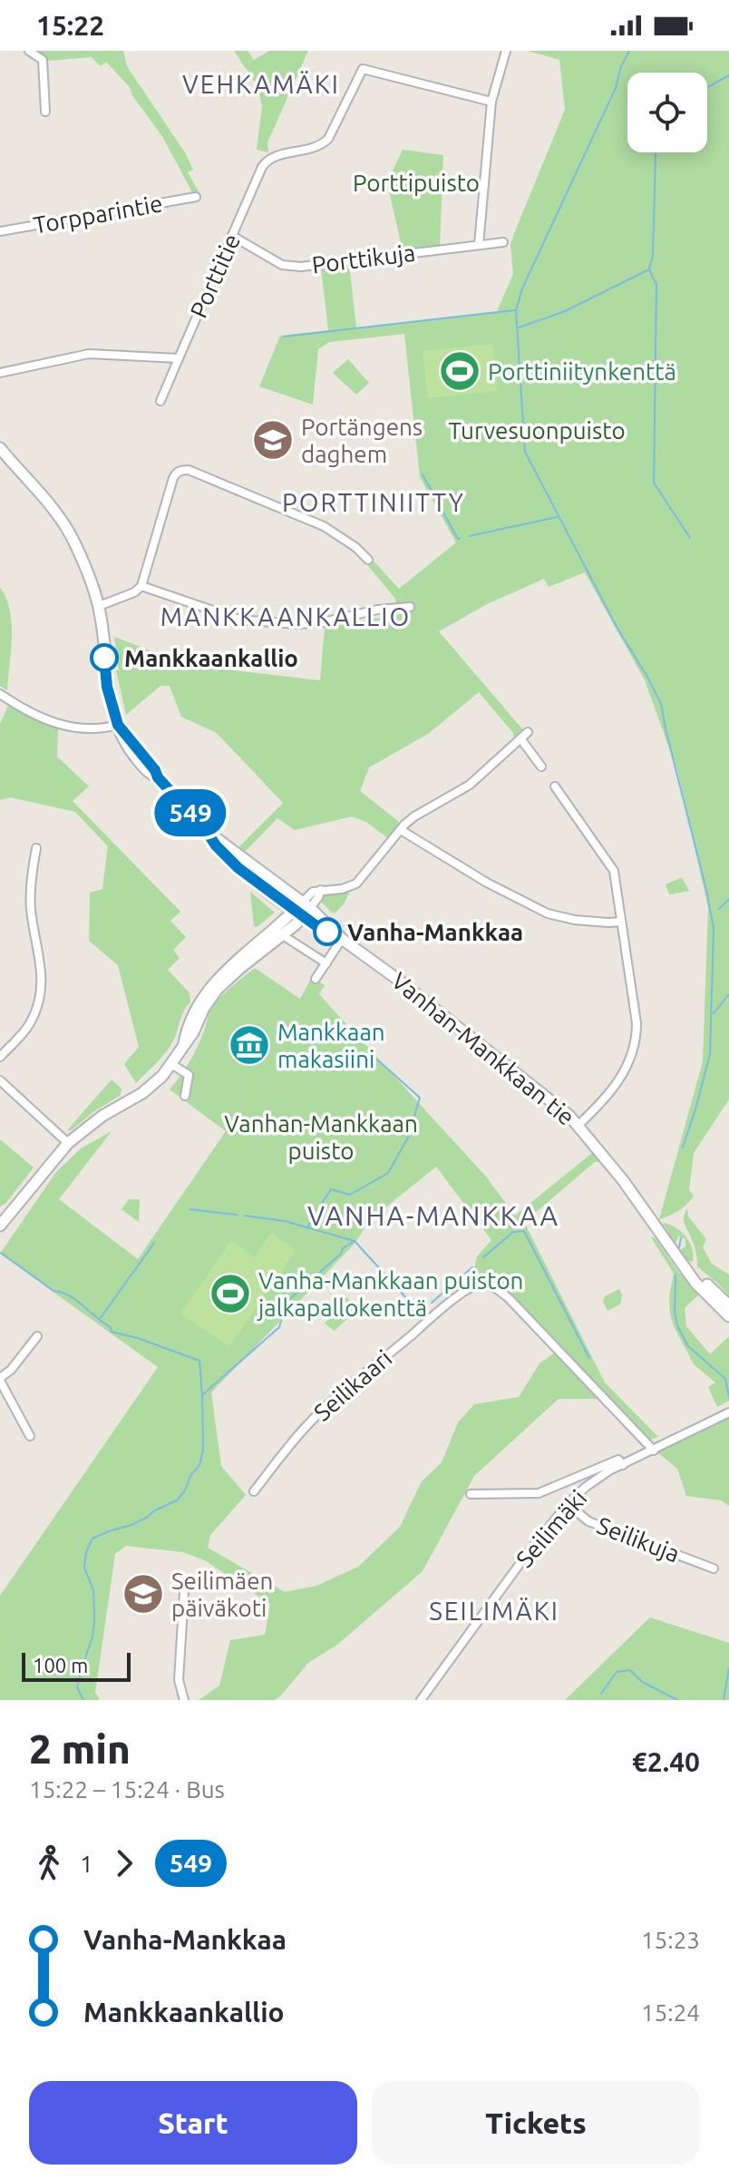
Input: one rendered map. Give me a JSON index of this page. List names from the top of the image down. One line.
{"streets":{"main road":["Vanhan-Mankkaan tie"],"street":["Torpparintie","Porttikuja","Porttitie","Seilikaari","Seilimäki","Seilikuja"]},"crossings":[["Porttikuja","Porttitie"],["Seilikaari","Seilimäki"],["Seilimäki","Seilikuja"]],"districts":["VEHKAMÄKI","PORTTINIITTY","MANKKAANKALLIO","VANHA-MANKKAA","SEILIMÄKI"],"parks":["Porttipuisto","Turvesuonpuisto","Vanhan-Mankkaan puisto"],"places":{"sports":["Porttiniitynkenttä","Vanha-Mankkaan puiston jalkapallokenttä"],"school or university":["Portängens daghem","Seilimäen päiväkoti"],"other":["Mankkaankallio","Vanha-Mankkaa"],"museum":["Mankkaan makasiini"]},"lines":["bus line 549"],"scale_bar":"100 m","page":{"status":"15:22","on_map":"549","scale":"100 m","heading":["2 min","15:22 – 15:24 · Bus","€2.40"],"legs":["1","549"],"list":[{"name":"Vanha-Mankkaa","value":"15:23"},{"name":"Mankkaankallio","value":"15:24"}],"buttons":["Start","Tickets"]}}
